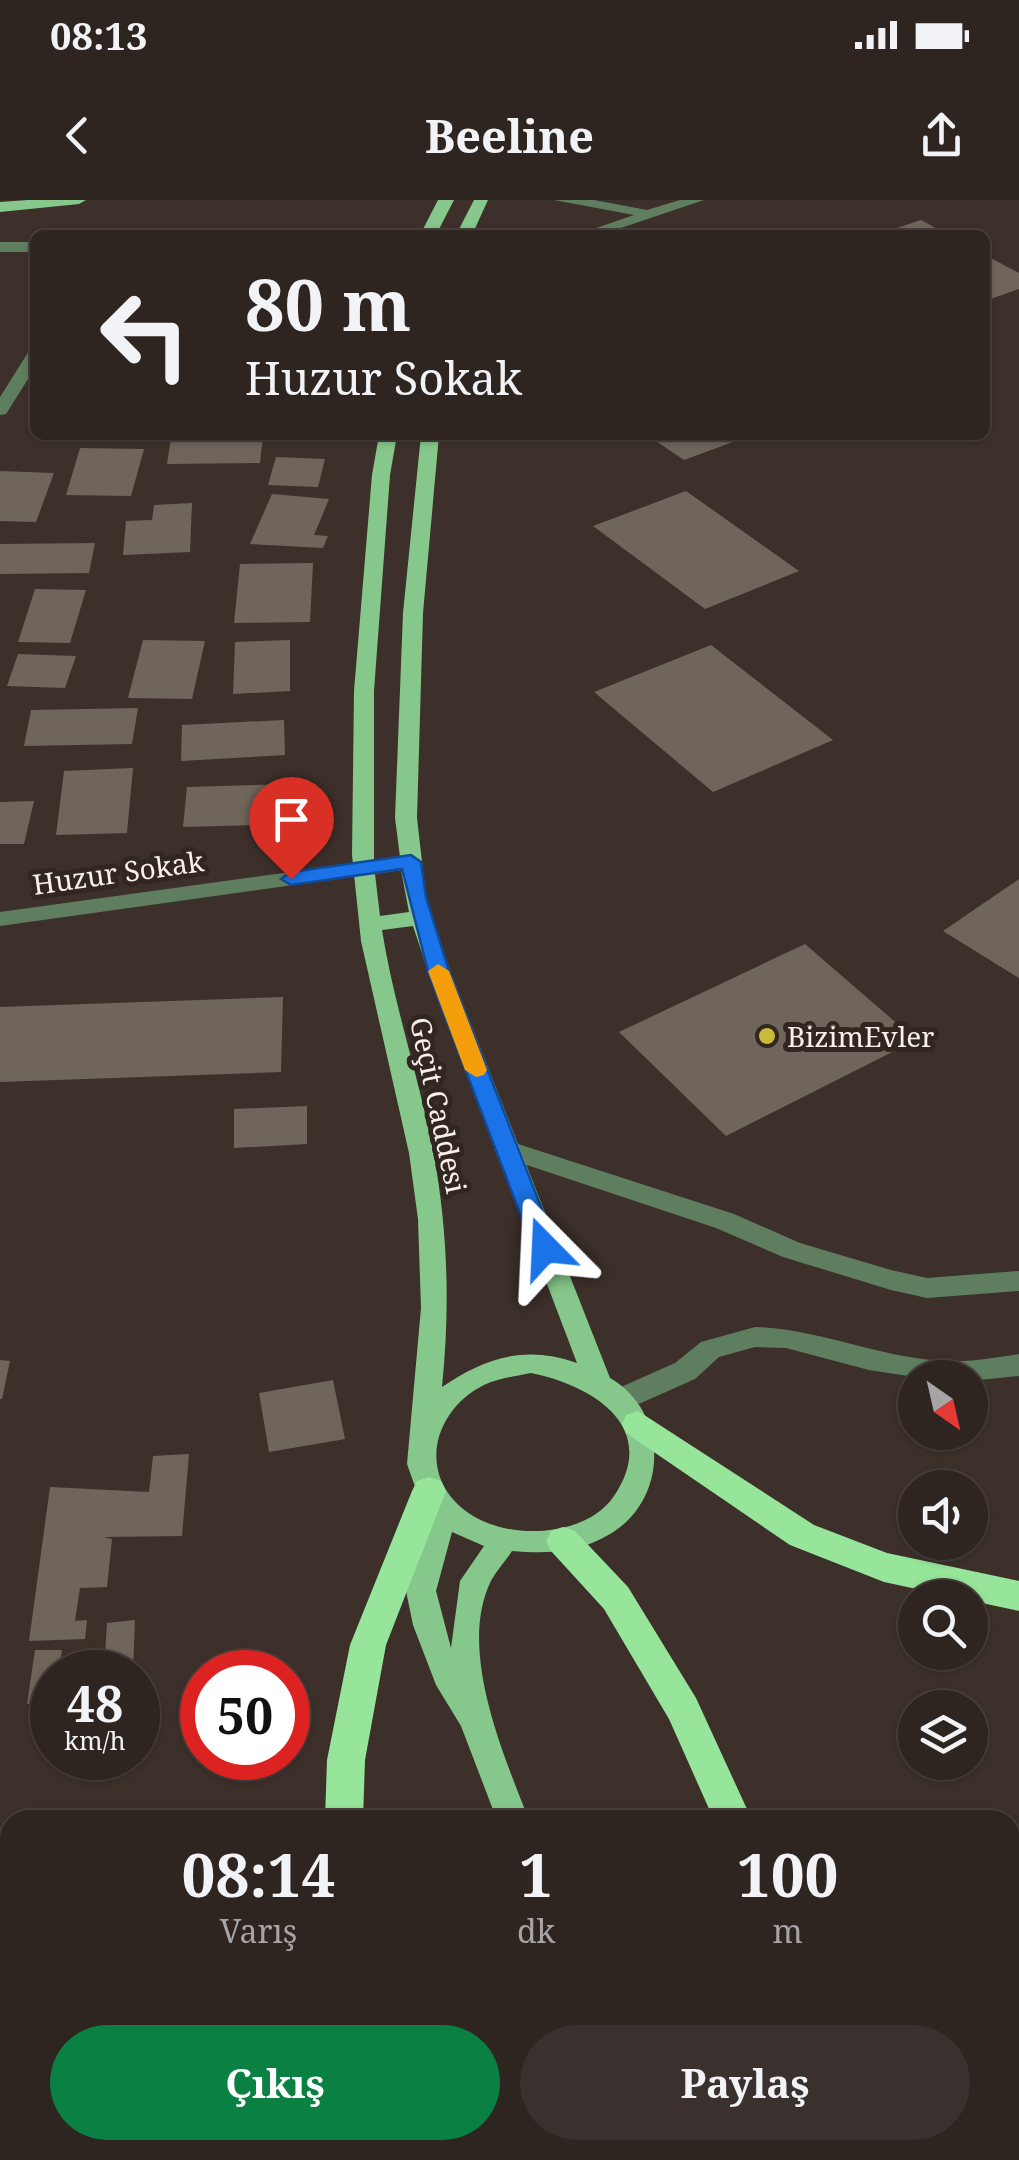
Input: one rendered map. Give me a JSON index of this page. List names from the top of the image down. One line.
{"streets":{"main road":["Geçit Caddesi"],"street":["Huzur Sokak"]},"crossings":[["Huzur Sokak","Geçit Caddesi"]],"places":["BizimEvler"],"north":"bottom right","page":{"status":"08:13","header":"Beeline","turn":["80 m","Huzur Sokak"],"speed":"48 km/h","limit":"50","eta":["08:14","Varış","1","dk","100","m"],"buttons":["Çıkış","Paylaş"]}}
